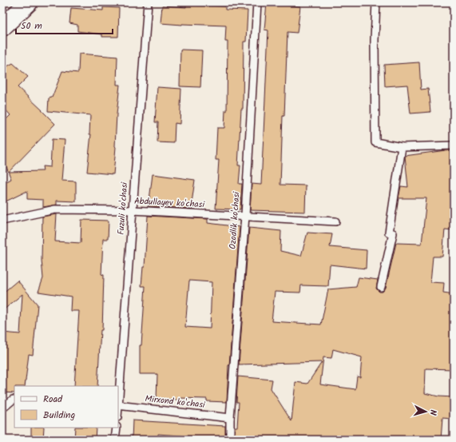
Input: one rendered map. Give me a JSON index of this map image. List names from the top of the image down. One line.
{"streets":{"lane":["Abdullayev ko'chasi","Fuzuli ko'chasi","Ozodlik ko'chasi","Mirxond ko'chasi"]},"crossings":[["Abdullayev ko'chasi","Fuzuli ko'chasi"],["Abdullayev ko'chasi","Ozodlik ko'chasi"],["Fuzuli ko'chasi","Mirxond ko'chasi"],["Ozodlik ko'chasi","Mirxond ko'chasi"]],"legend":["Road","Building"],"scale_bar":"50 m","north":"right"}
